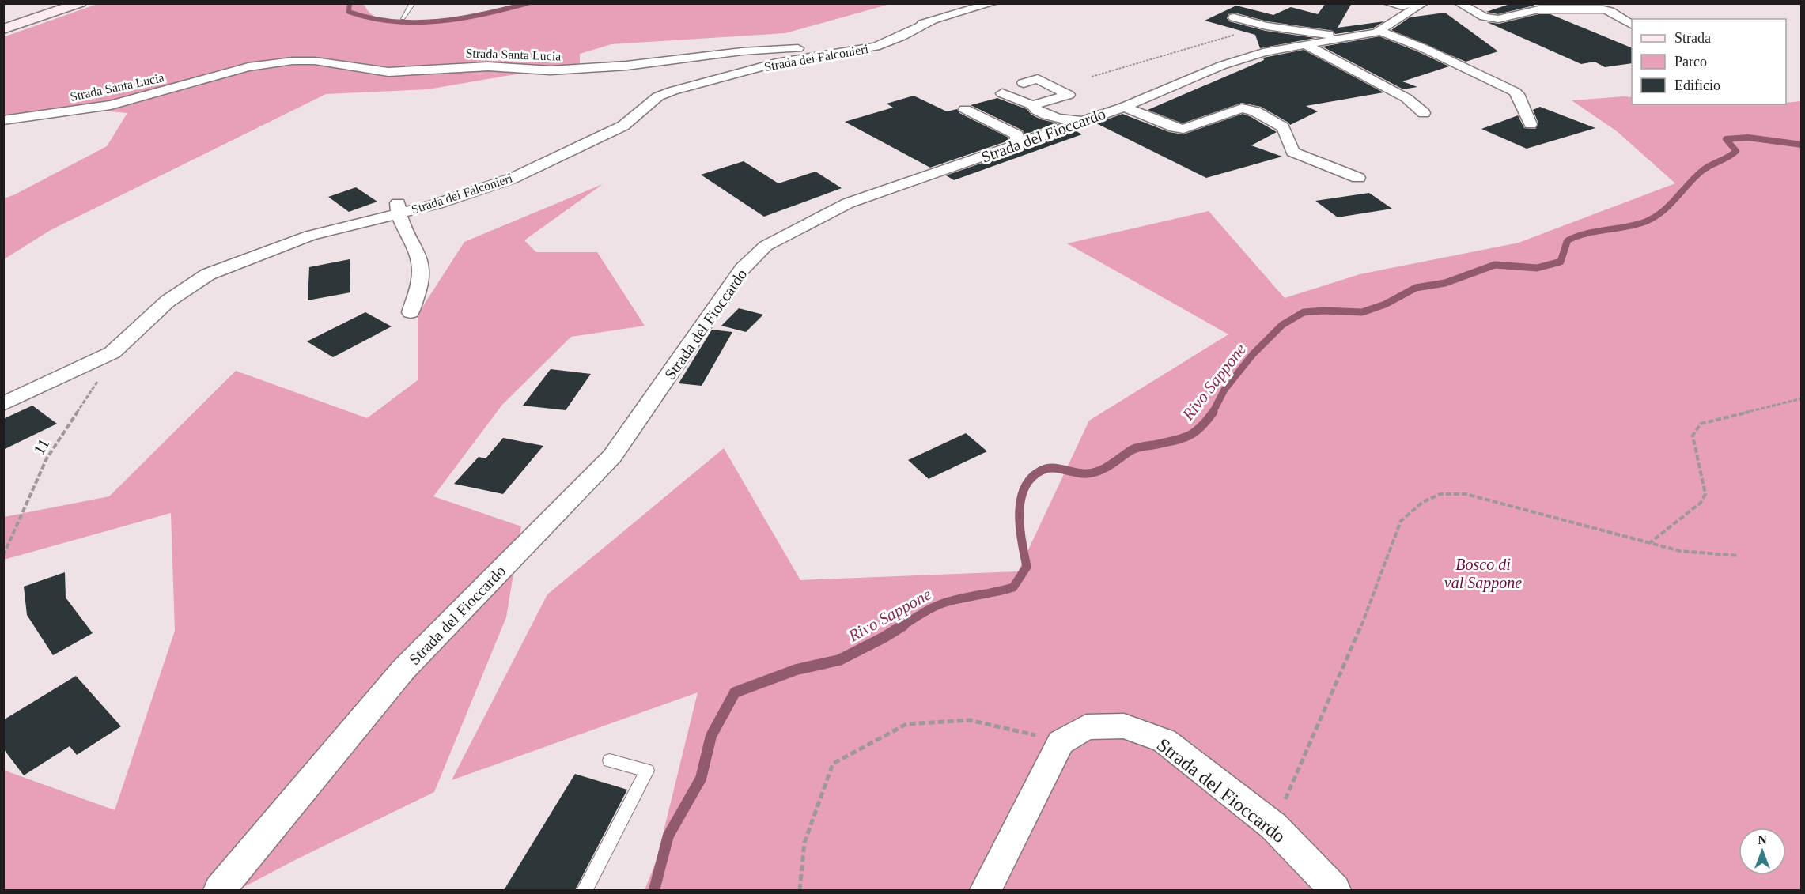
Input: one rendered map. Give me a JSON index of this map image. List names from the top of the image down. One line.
{"streets":{"street":["Strada Santa Lucia","Strada dei Falconieri","Strada del Fioccardo"],"path":["11"]},"crossings":[["Strada Santa Lucia","Strada dei Falconieri"],["Strada dei Falconieri","11"]],"water":["Rivo Sappone"],"parks":["Bosco di val Sappone"],"legend":["Strada","Parco","Edificio"],"north":"top"}
